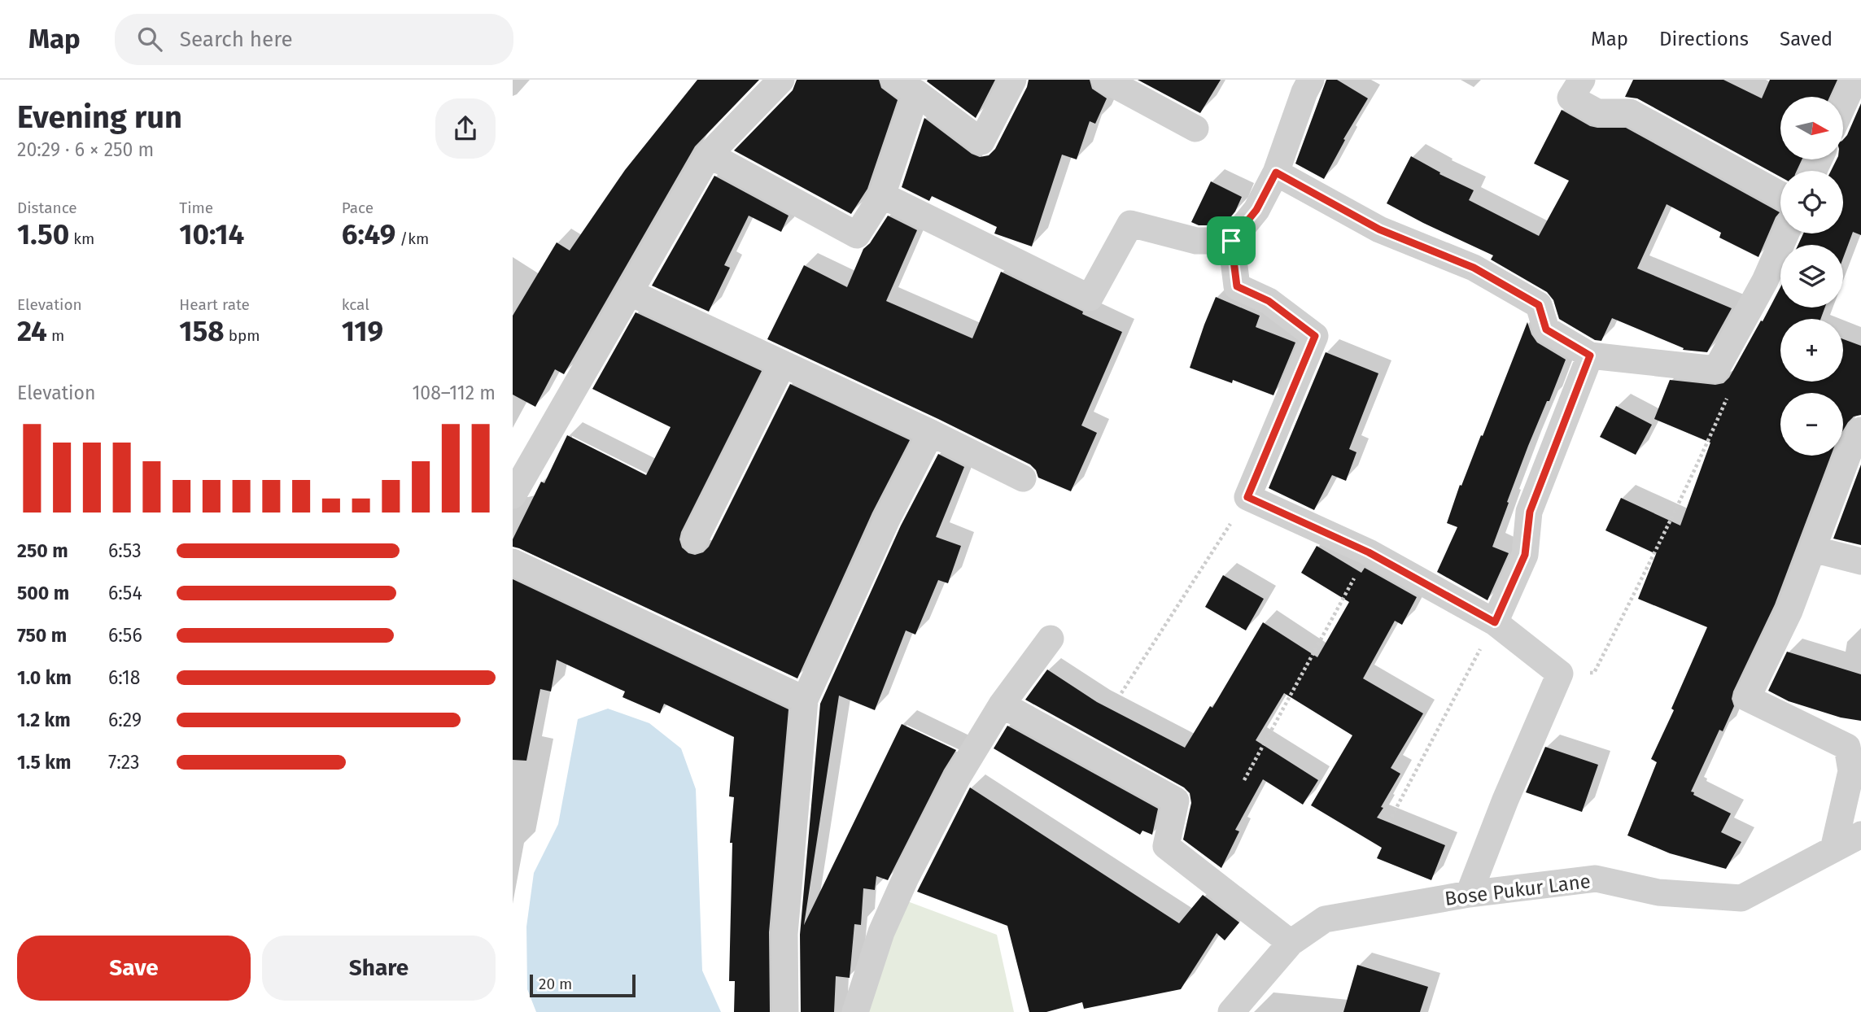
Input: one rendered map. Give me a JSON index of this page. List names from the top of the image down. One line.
{"streets":{"street":["Bose Pukur Lane"]},"scale_bar":"20 m","north":"right","page":{"header":"Map","search":"Search here","nav":["Map","Directions","Saved"],"heading":["Evening run","20:29 · 6 × 250 m"],"map_buttons":["+","−"],"stats":[["Distance","1.50 km"],["Time","10:14"],["Pace","6:49 /km"],["Elevation","24 m"],["Heart rate","158 bpm"],["kcal","119"]],"chart":["Elevation","108–112 m"],"list":[{"name":"250 m","note":"6:53"},{"name":"500 m","note":"6:54"},{"name":"750 m","note":"6:56"},{"name":"1.0 km","note":"6:18"},{"name":"1.2 km","note":"6:29"},{"name":"1.5 km","note":"7:23"}],"buttons":["Save","Share"],"scale":"20 m"}}
